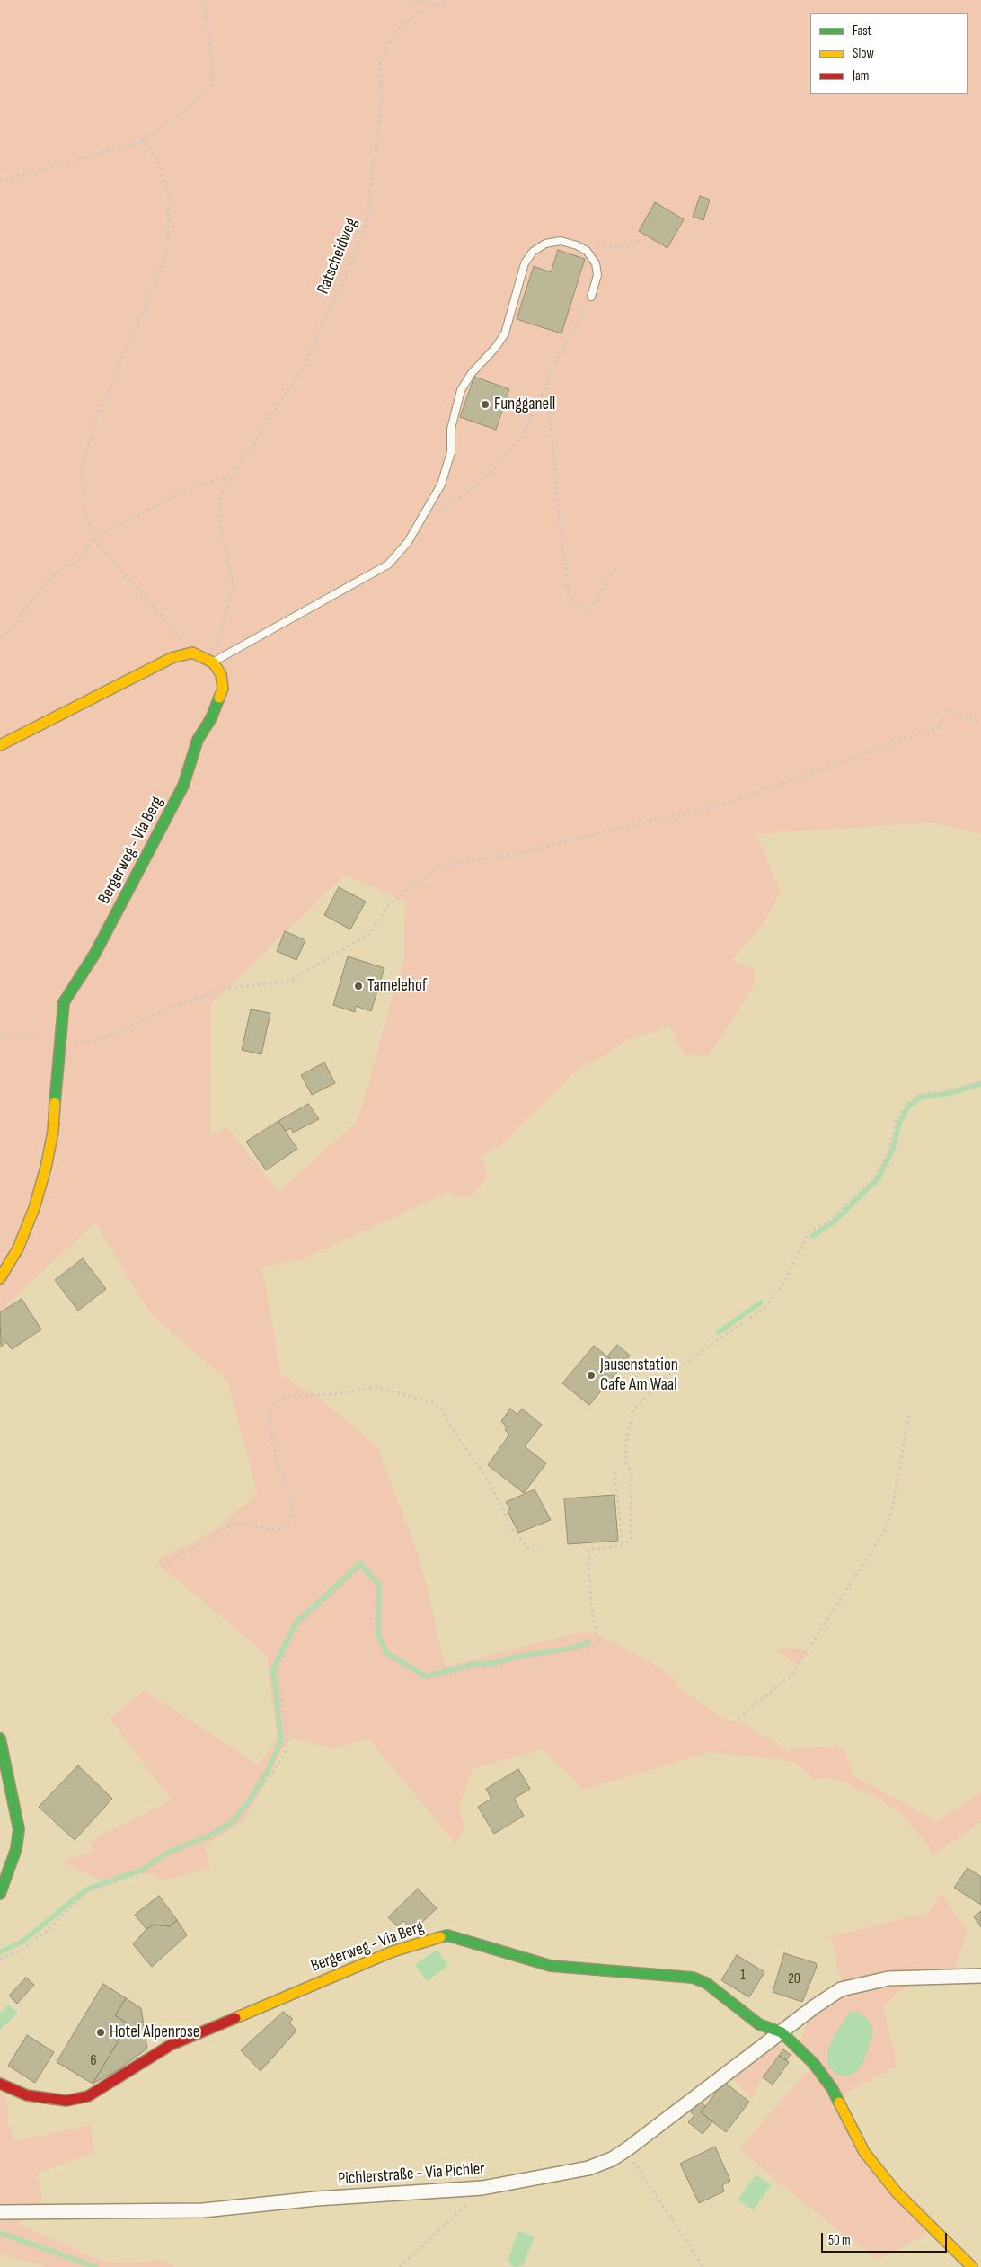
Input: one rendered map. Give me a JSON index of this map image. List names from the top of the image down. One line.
{"streets":{"street":["Bergerweg - Via Berg","Pichlerstraße - Via Pichler"],"path":["Ratscheidweg"]},"crossings":[["Ratscheidweg","Bergerweg - Via Berg"],["Bergerweg - Via Berg","Pichlerstraße - Via Pichler"]],"places":["Fungganell","Tamelehof","Jausenstation Cafe Am Waal","Hotel Alpenrose"],"house_numbers":["1","20","6"],"legend":["Fast","Slow","Jam"],"scale_bar":"50 m"}
